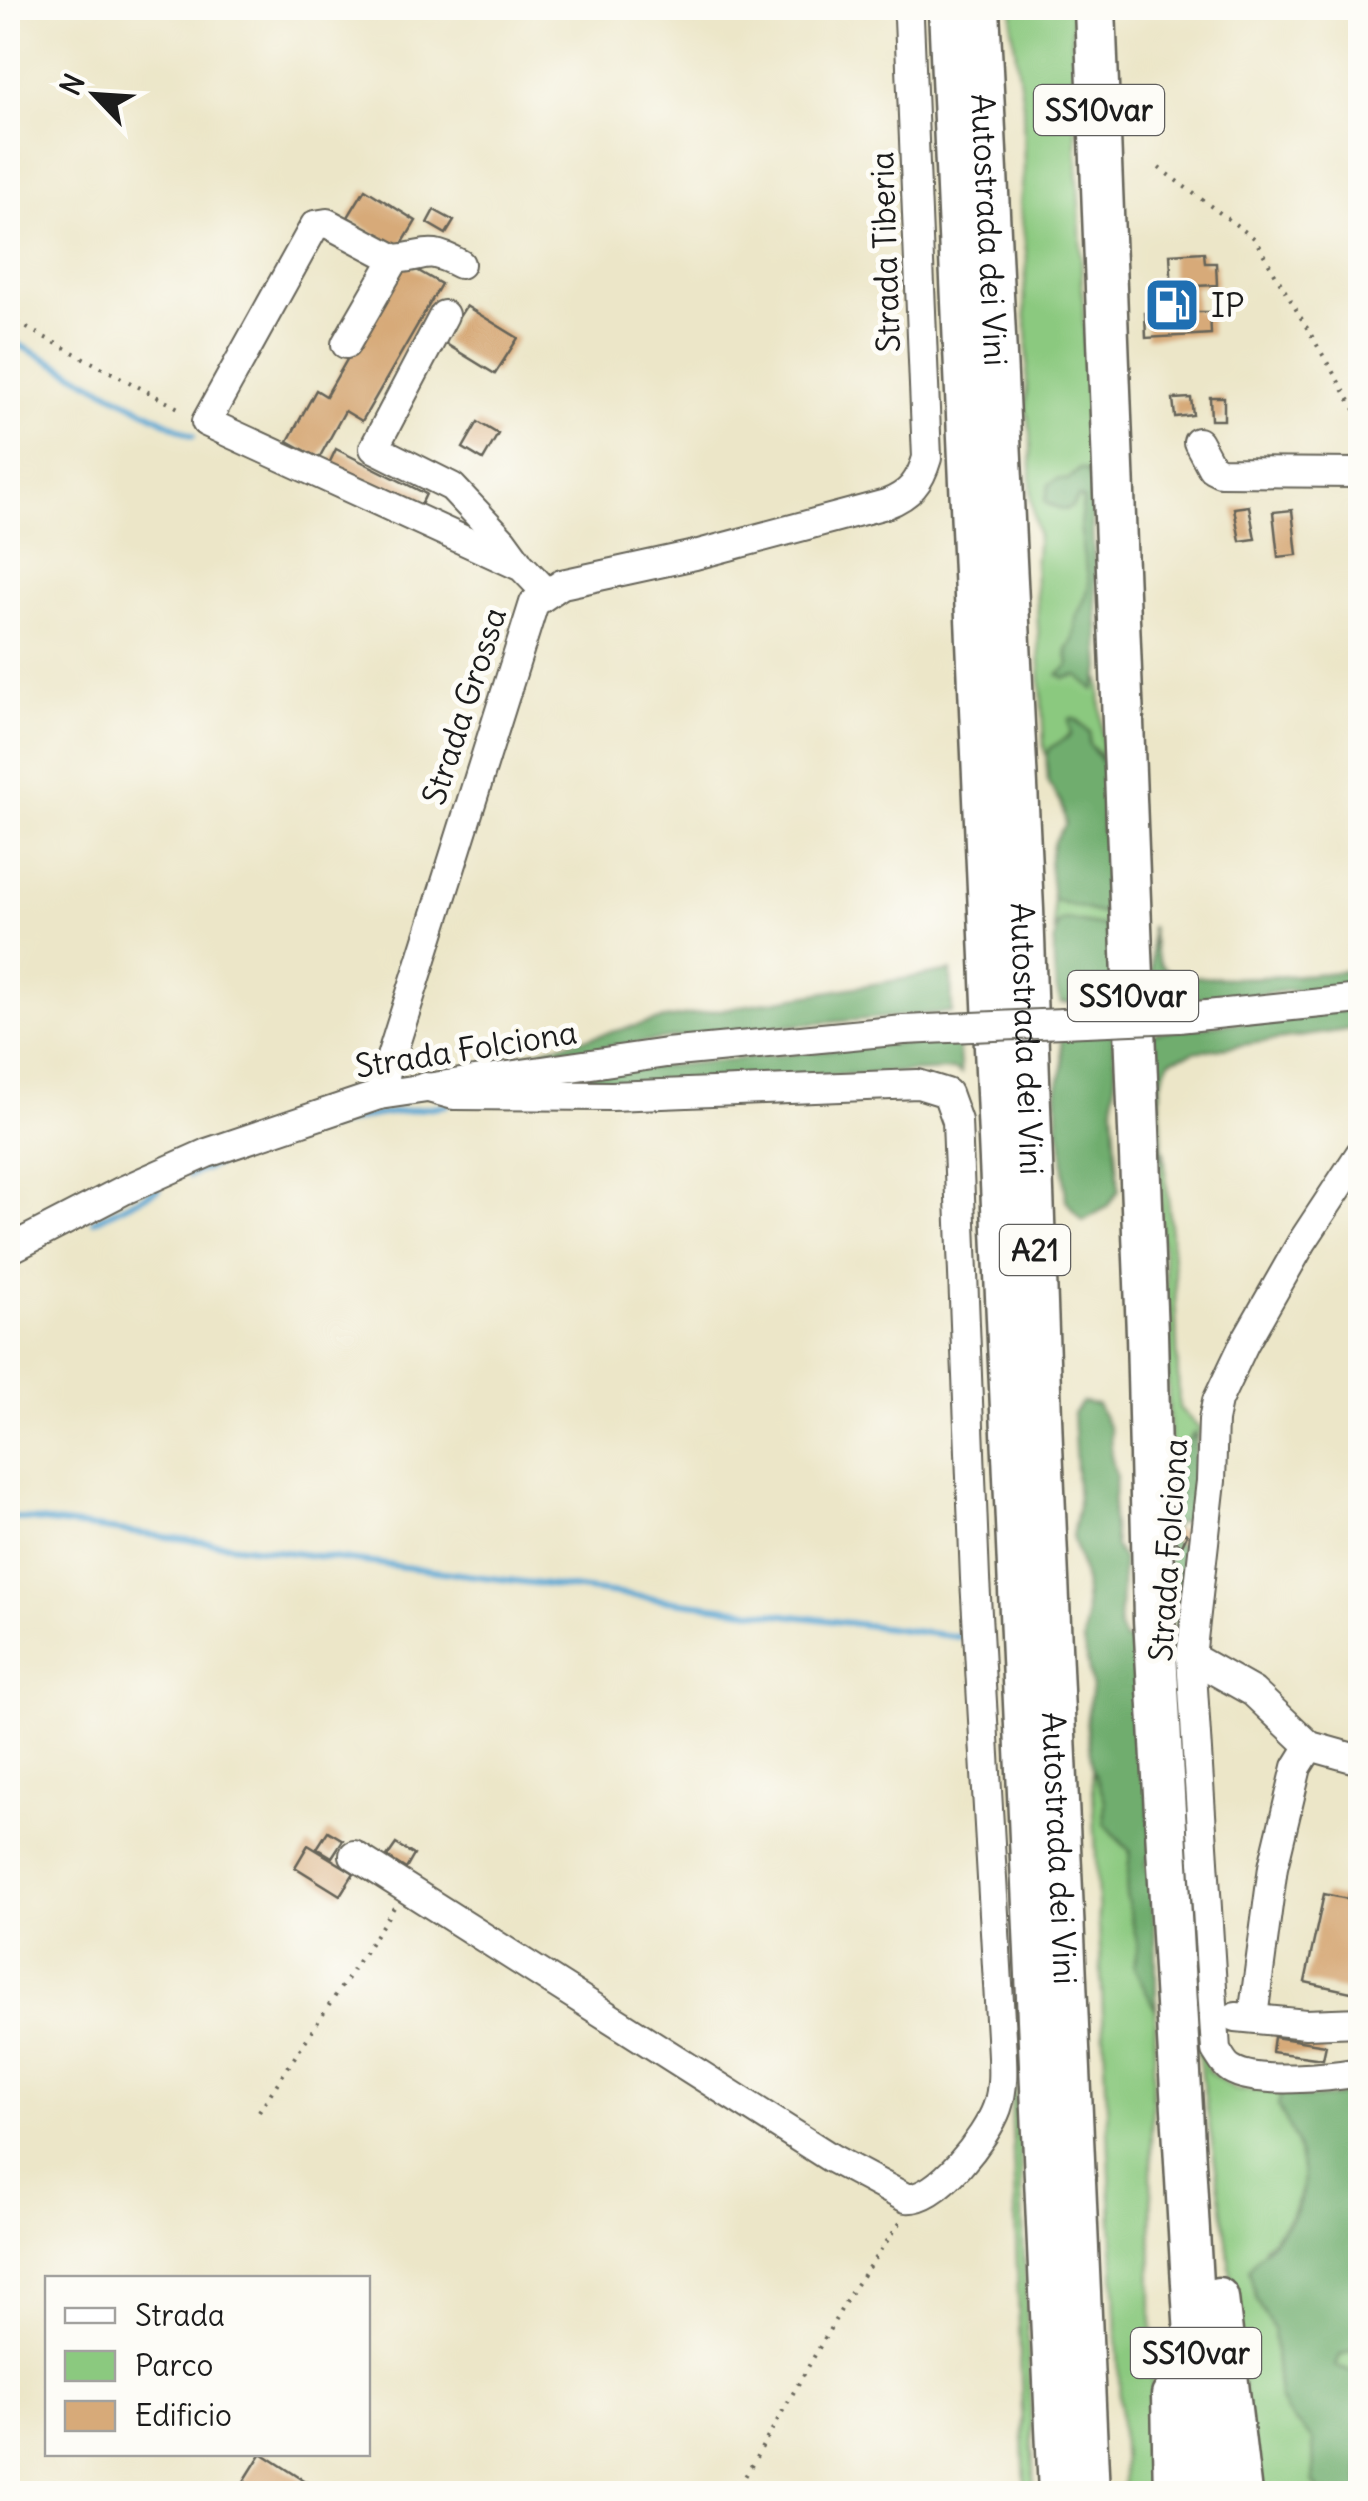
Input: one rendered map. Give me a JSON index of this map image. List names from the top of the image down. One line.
{"streets":{"highway":["SS10var","Autostrada dei Vini","A21"],"street":["Strada Tiberia","Strada Grossa","Strada Folciona"]},"crossings":[["Strada Tiberia","Strada Grossa"],["Strada Grossa","Strada Folciona"]],"places":{"fuel station":["IP"]},"legend":["Strada","Parco","Edificio"],"north":"top left"}
